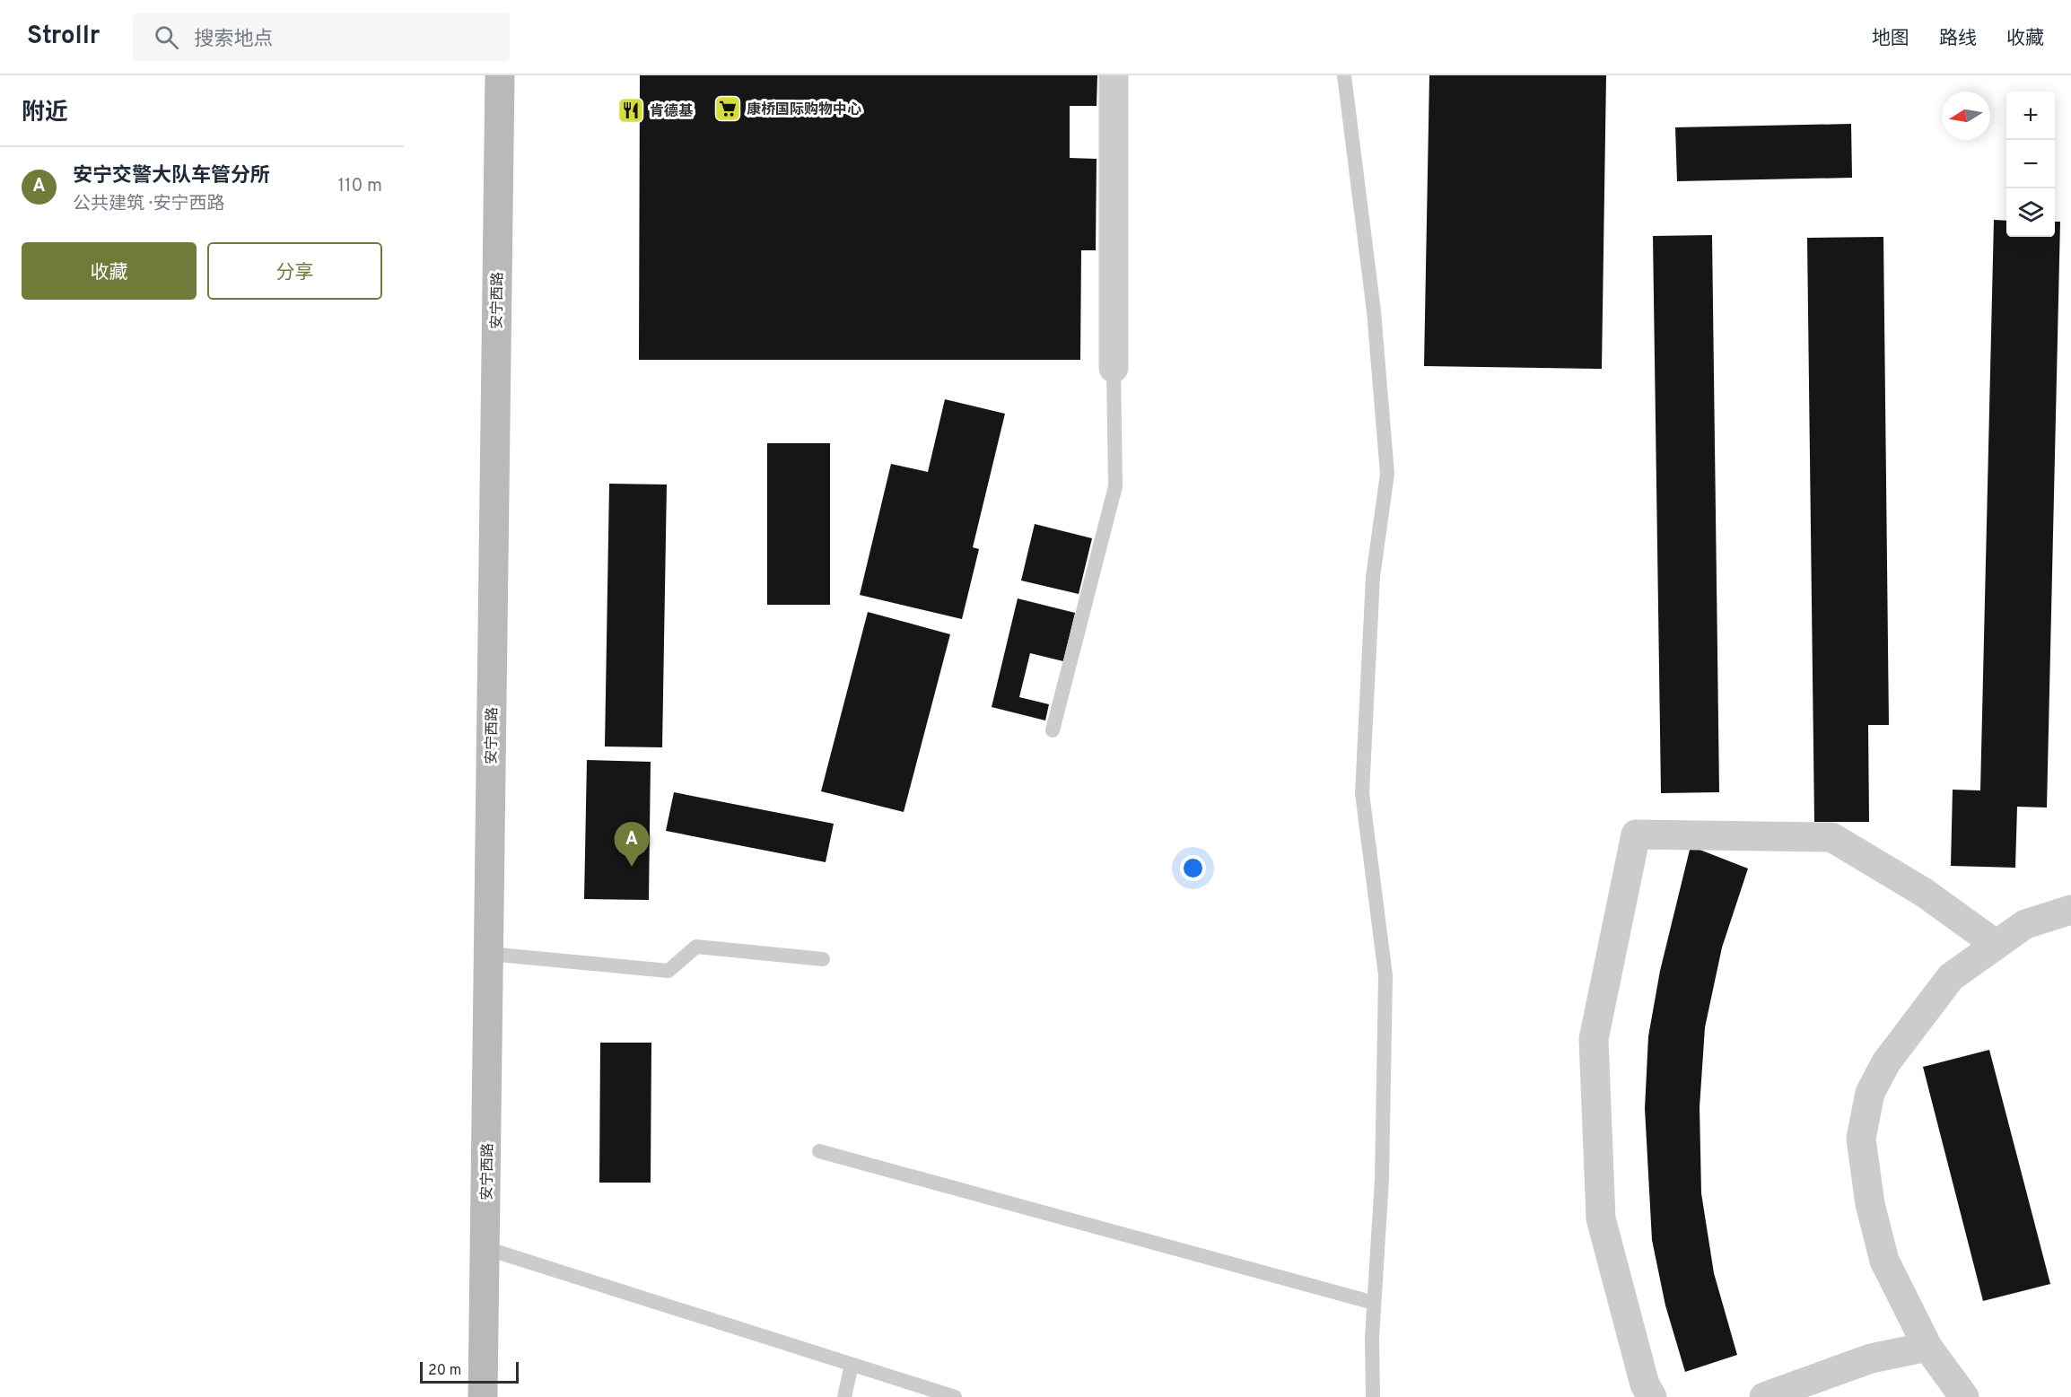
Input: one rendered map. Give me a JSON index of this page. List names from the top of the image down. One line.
{"streets":{"main road":["安宁西路"]},"places":{"supermarket":["康桥国际购物中心"],"restaurant":["肯德基"]},"scale_bar":"20 m","north":"left","page":{"header":"Strollr","search":"搜索地点","nav":["地图","路线","收藏"],"heading":"附近","map_buttons":["+","−"],"list":[{"mark":"A","name":"安宁交警大队车管分所","note":"公共建筑 · 安宁西路","value":"110 m"}],"buttons":["收藏","分享"],"pins":"A","scale":"20 m"}}
